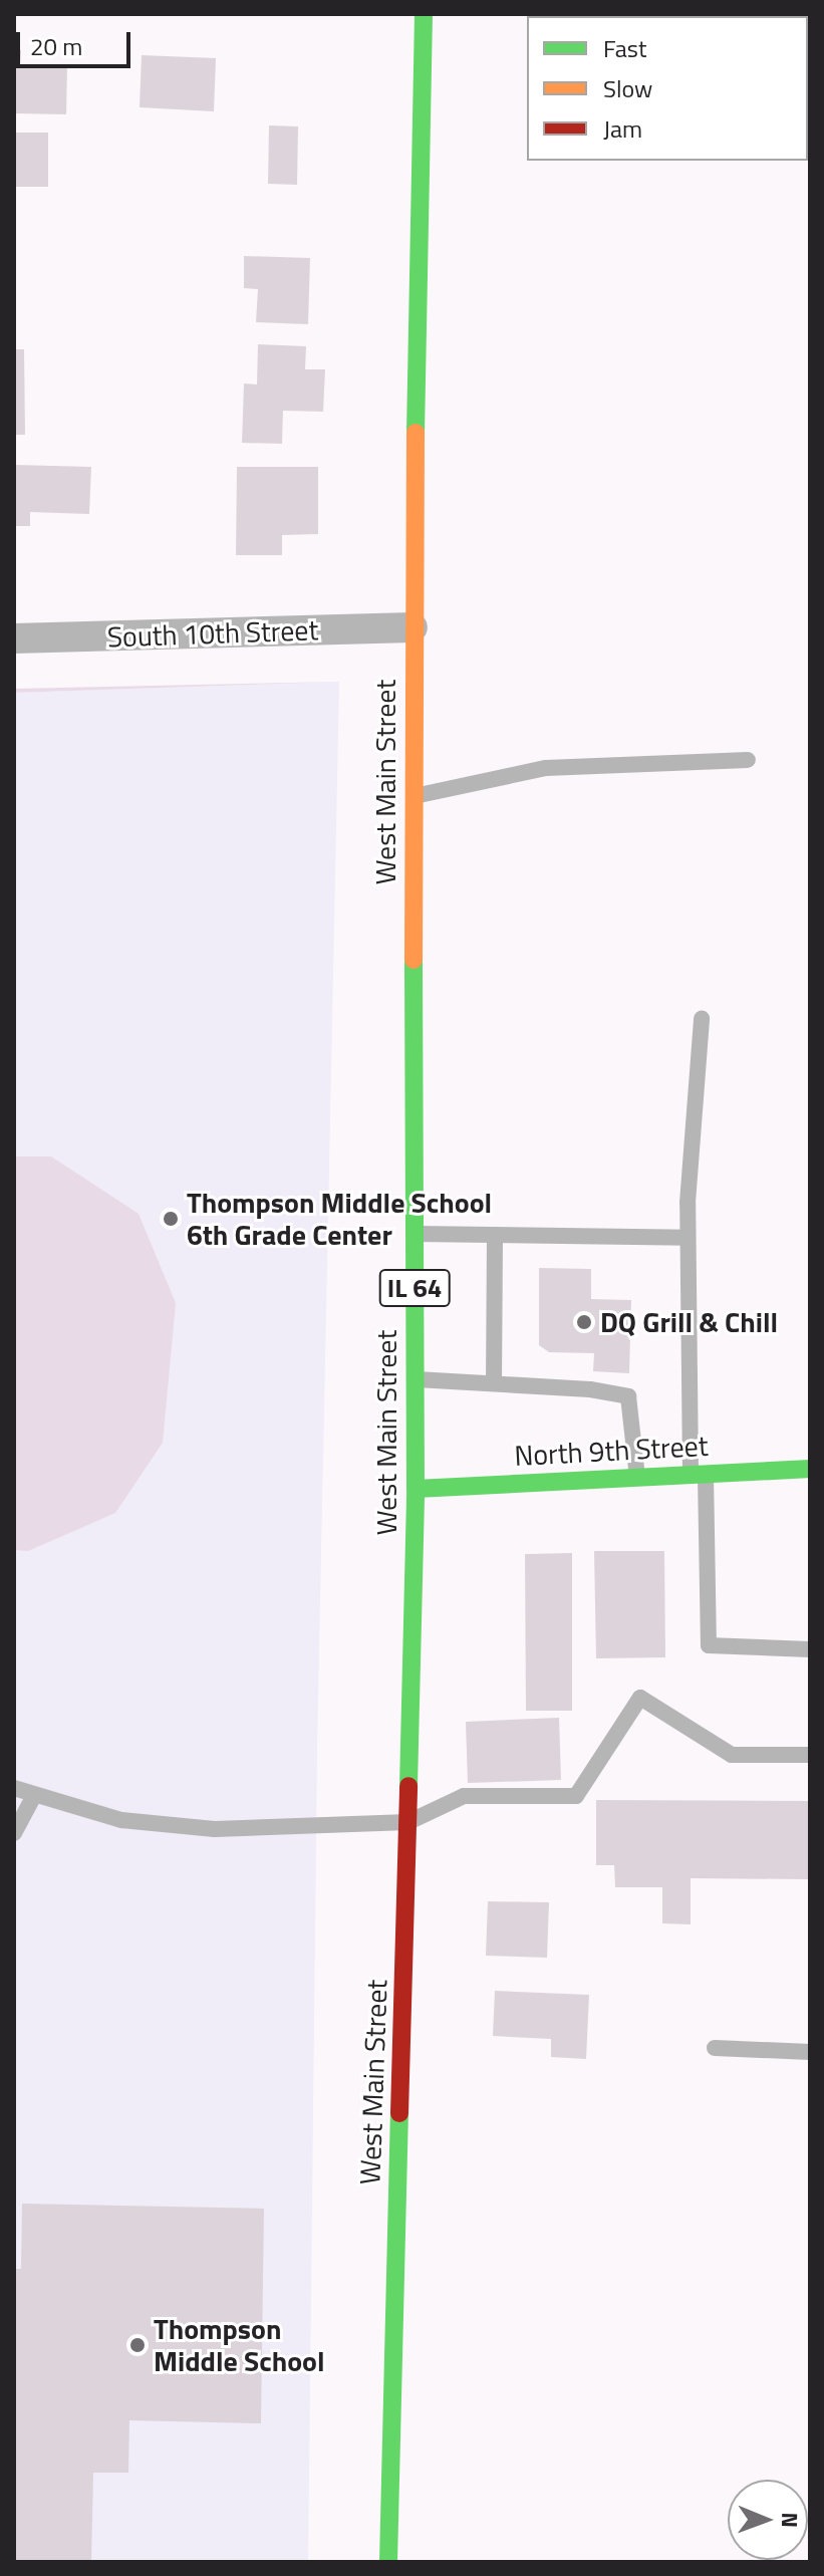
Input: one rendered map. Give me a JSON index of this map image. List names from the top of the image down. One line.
{"streets":{"main road":["West Main Street","IL 64","North 9th Street"],"street":["South 10th Street"]},"crossings":[["South 10th Street","West Main Street"],["West Main Street","North 9th Street"]],"places":["Thompson Middle School 6th Grade Center","DQ Grill & Chill","Thompson Middle School"],"legend":["Fast","Slow","Jam"],"scale_bar":"20 m","north":"right"}
